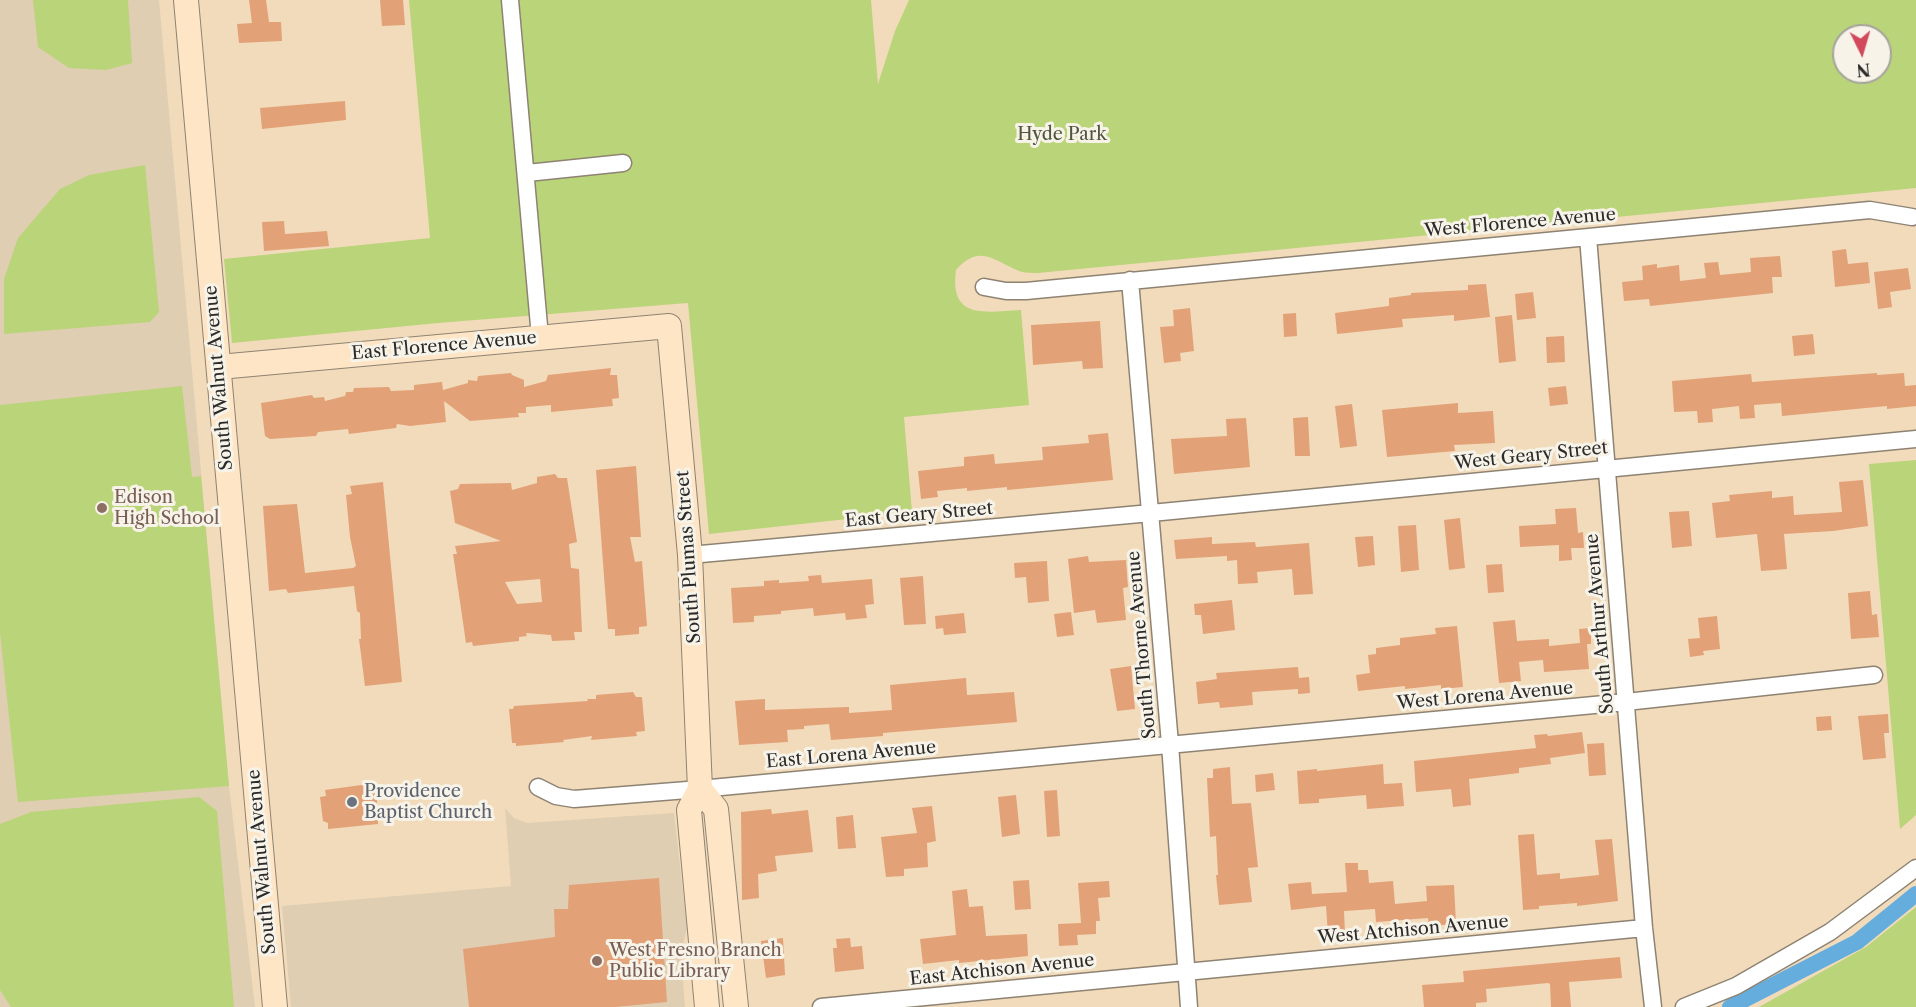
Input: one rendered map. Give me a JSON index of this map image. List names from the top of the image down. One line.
{"streets":{"street":["West Florence Avenue","East Florence Avenue","South Walnut Avenue","West Geary Street","East Geary Street","South Plumas Street","South Arthur Avenue","South Thorne Avenue","West Lorena Avenue","East Lorena Avenue","West Atchison Avenue","East Atchison Avenue"]},"crossings":[["West Florence Avenue","South Arthur Avenue"],["West Florence Avenue","South Thorne Avenue"],["East Florence Avenue","South Walnut Avenue"],["East Florence Avenue","South Plumas Street"],["West Geary Street","East Geary Street"],["West Geary Street","South Arthur Avenue"],["West Geary Street","South Thorne Avenue"],["East Geary Street","South Plumas Street"],["East Geary Street","South Thorne Avenue"],["South Plumas Street","East Lorena Avenue"],["South Arthur Avenue","West Lorena Avenue"],["South Arthur Avenue","West Atchison Avenue"],["South Thorne Avenue","West Lorena Avenue"],["South Thorne Avenue","East Lorena Avenue"],["South Thorne Avenue","West Atchison Avenue"],["South Thorne Avenue","East Atchison Avenue"],["West Lorena Avenue","East Lorena Avenue"],["West Atchison Avenue","East Atchison Avenue"]],"parks":["Hyde Park"],"places":["Edison High School","Providence Baptist Church","West Fresno Branch Public Library"],"north":"bottom"}
